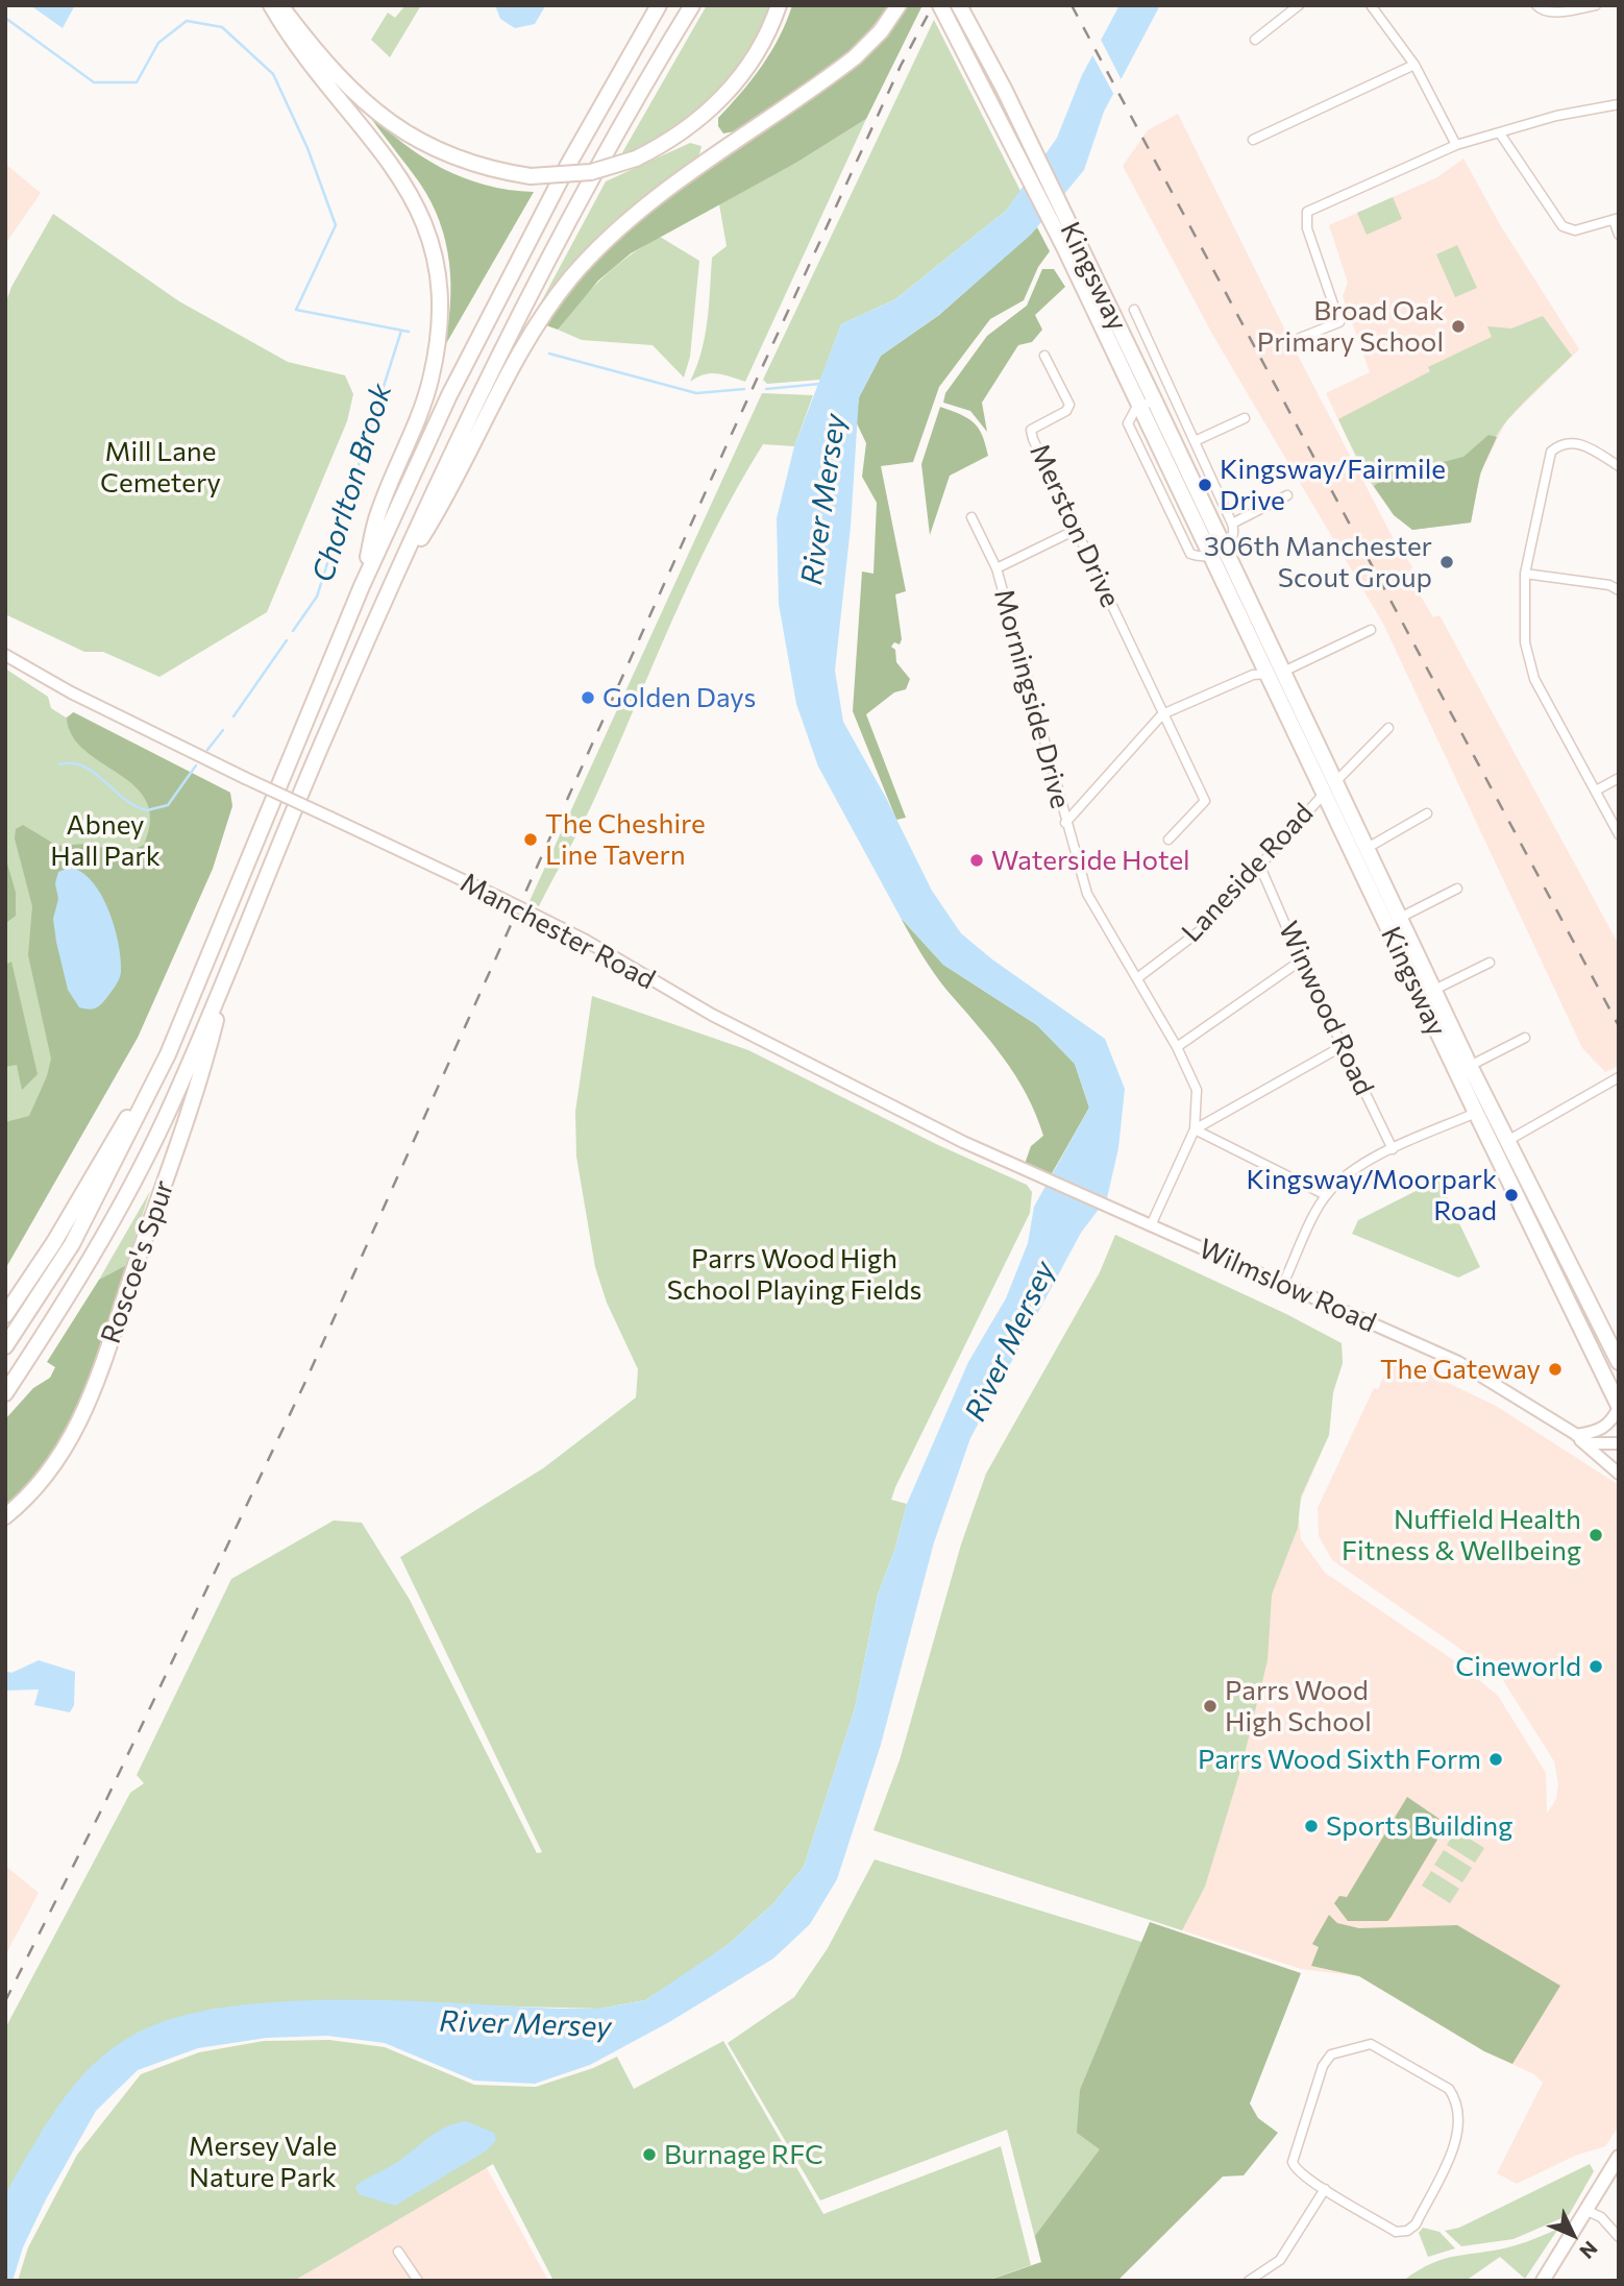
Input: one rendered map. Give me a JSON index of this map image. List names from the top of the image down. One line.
{"streets":{"highway":["Kingsway","Roscoe's Spur"],"main road":["Manchester Road","Wilmslow Road"],"street":["Merston Drive","Morningside Drive","Laneside Road","Winwood Road"]},"crossings":[["Kingsway","Laneside Road"],["Merston Drive","Morningside Drive"],["Morningside Drive","Laneside Road"],["Morningside Drive","Wilmslow Road"],["Laneside Road","Winwood Road"],["Manchester Road","Wilmslow Road"]],"water":["Chorlton Brook","River Mersey"],"parks":["Mill Lane Cemetery","Abney Hall Park","Parrs Wood High School Playing Fields","Mersey Vale Nature Park"],"places":["Broad Oak Primary School","Kingsway/Fairmile Drive","306th Manchester Scout Group","Golden Days","The Cheshire Line Tavern","Waterside Hotel","Kingsway/Moorpark Road","The Gateway","Nuffield Health Fitness & Wellbeing","Cineworld","Parrs Wood High School","Parrs Wood Sixth Form","Sports Building","Burnage RFC"],"north":"bottom right"}
